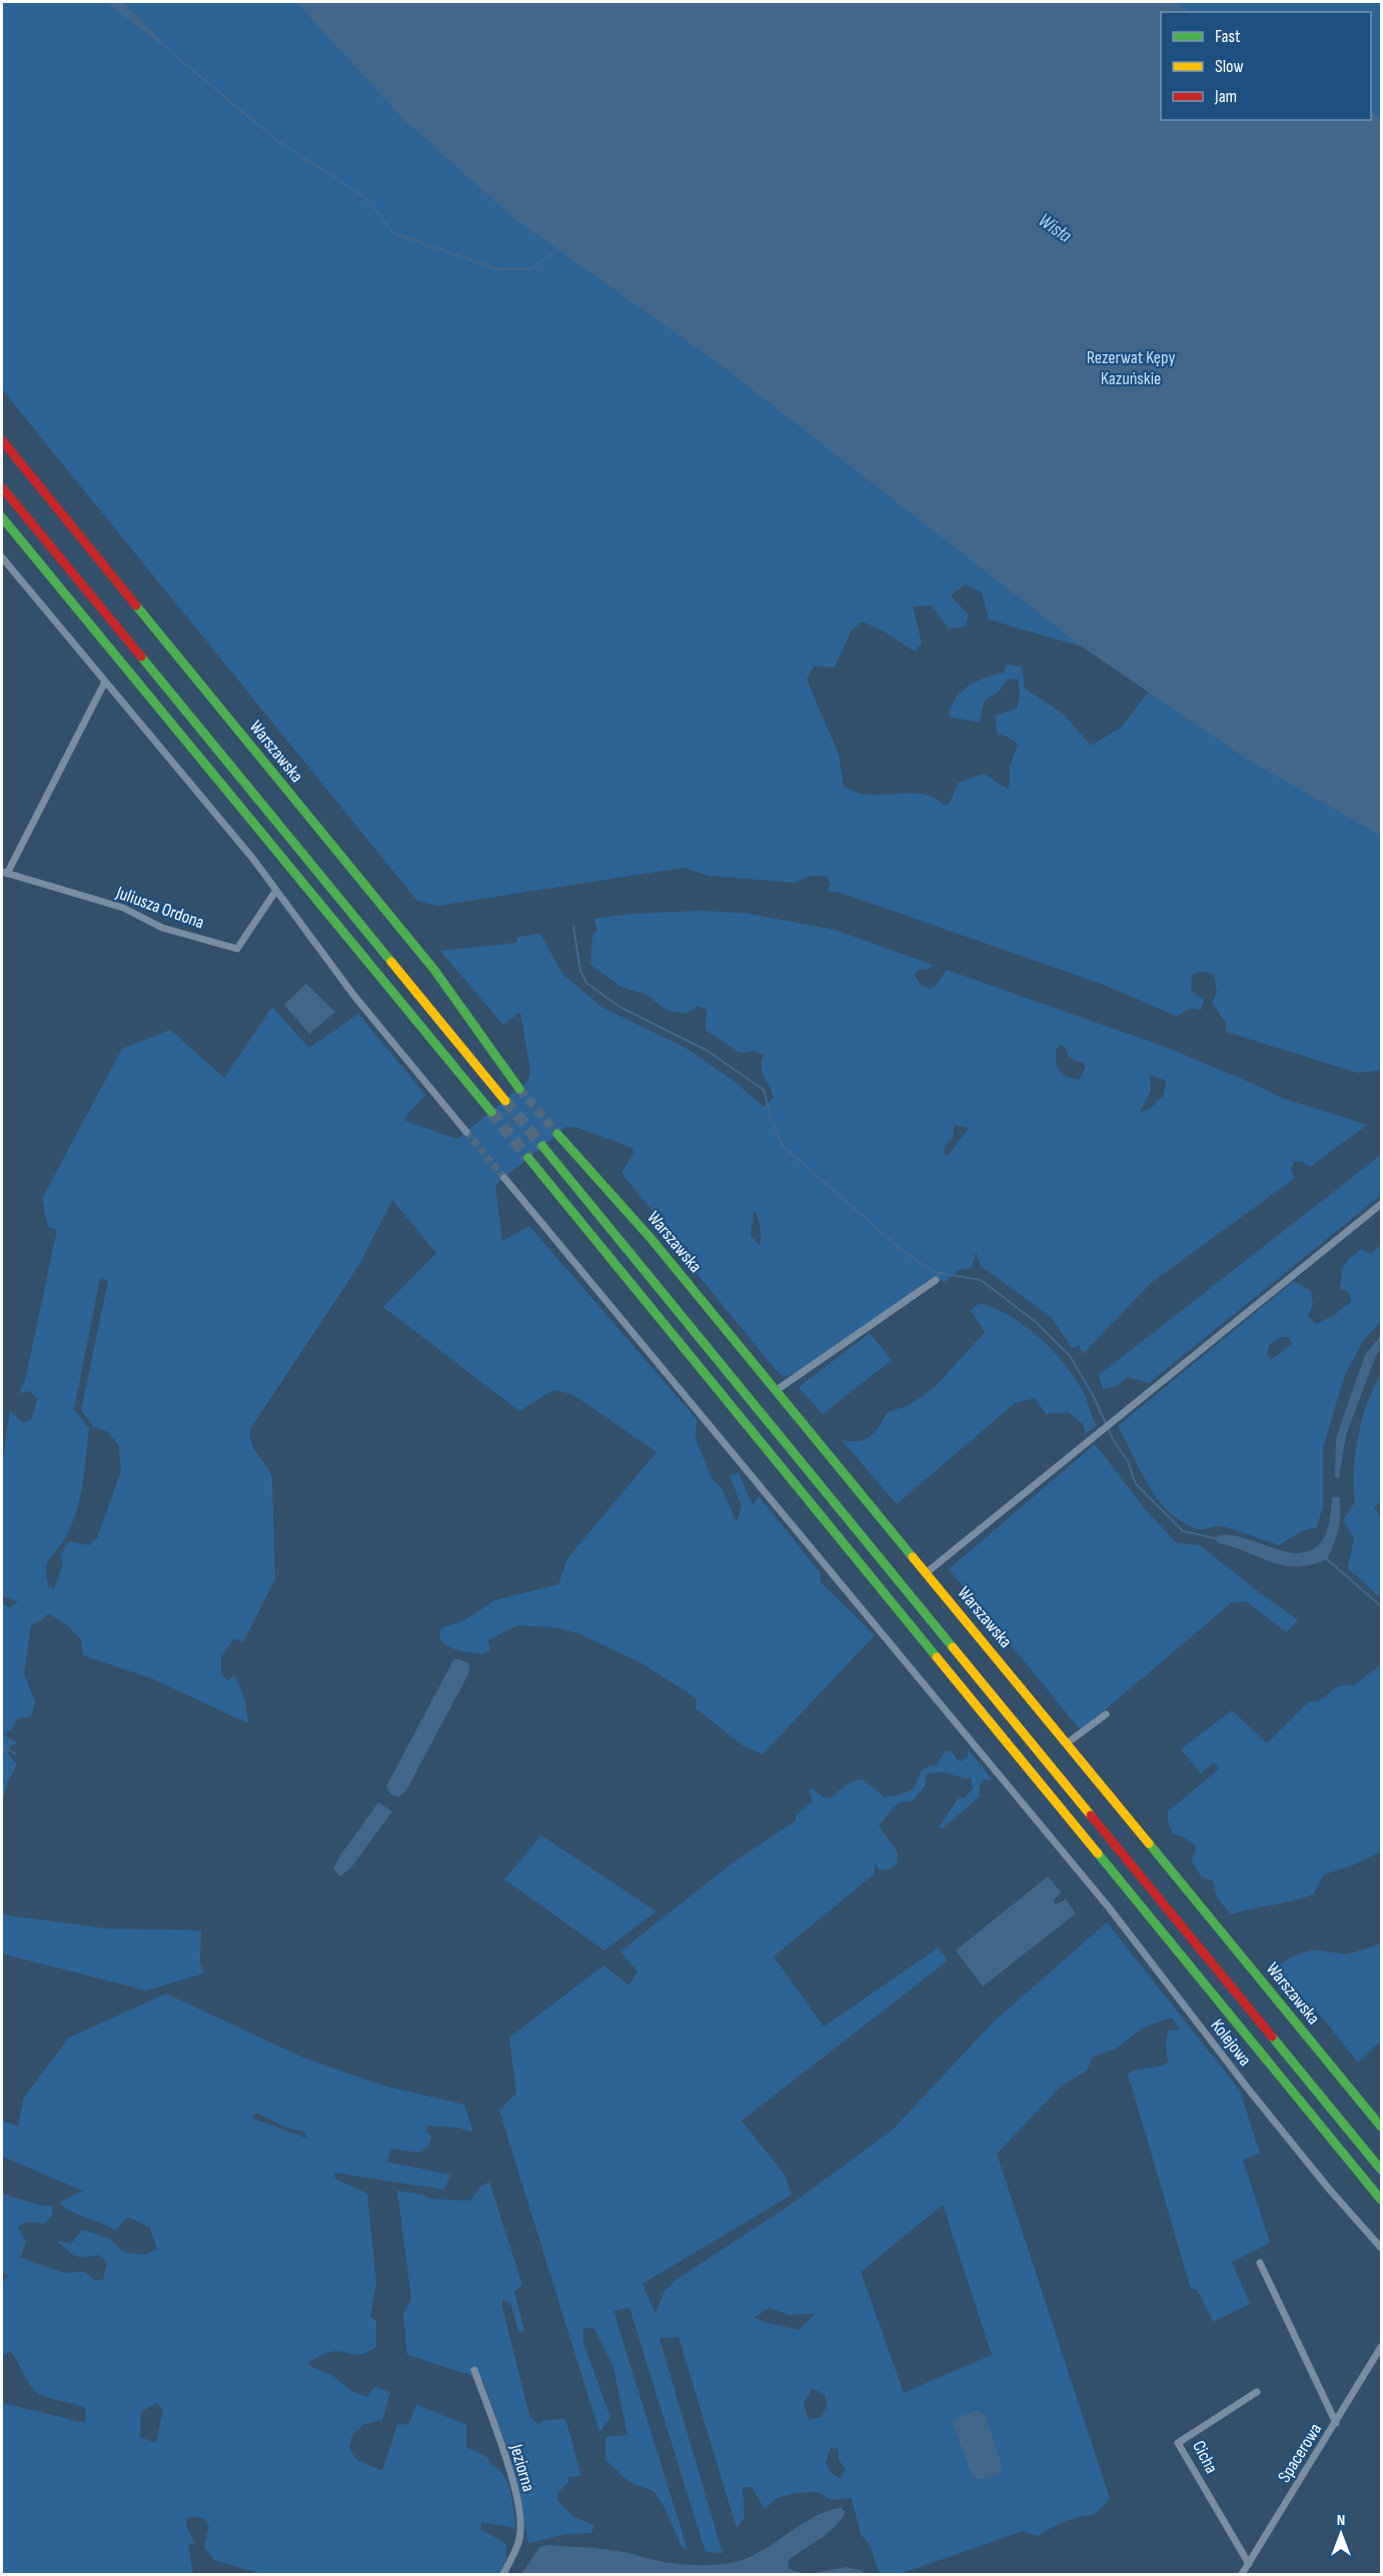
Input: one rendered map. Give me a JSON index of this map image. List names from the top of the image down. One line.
{"streets":{"main road":["Warszawska"],"street":["Juliusza Ordona","Kolejowa","Spacerowa","Cicha","Jeziorna"]},"crossings":[["Spacerowa","Cicha"]],"water":["Wisła"],"parks":["Rezerwat Kępy Kazuńskie"],"legend":["Fast","Slow","Jam"],"north":"top"}
